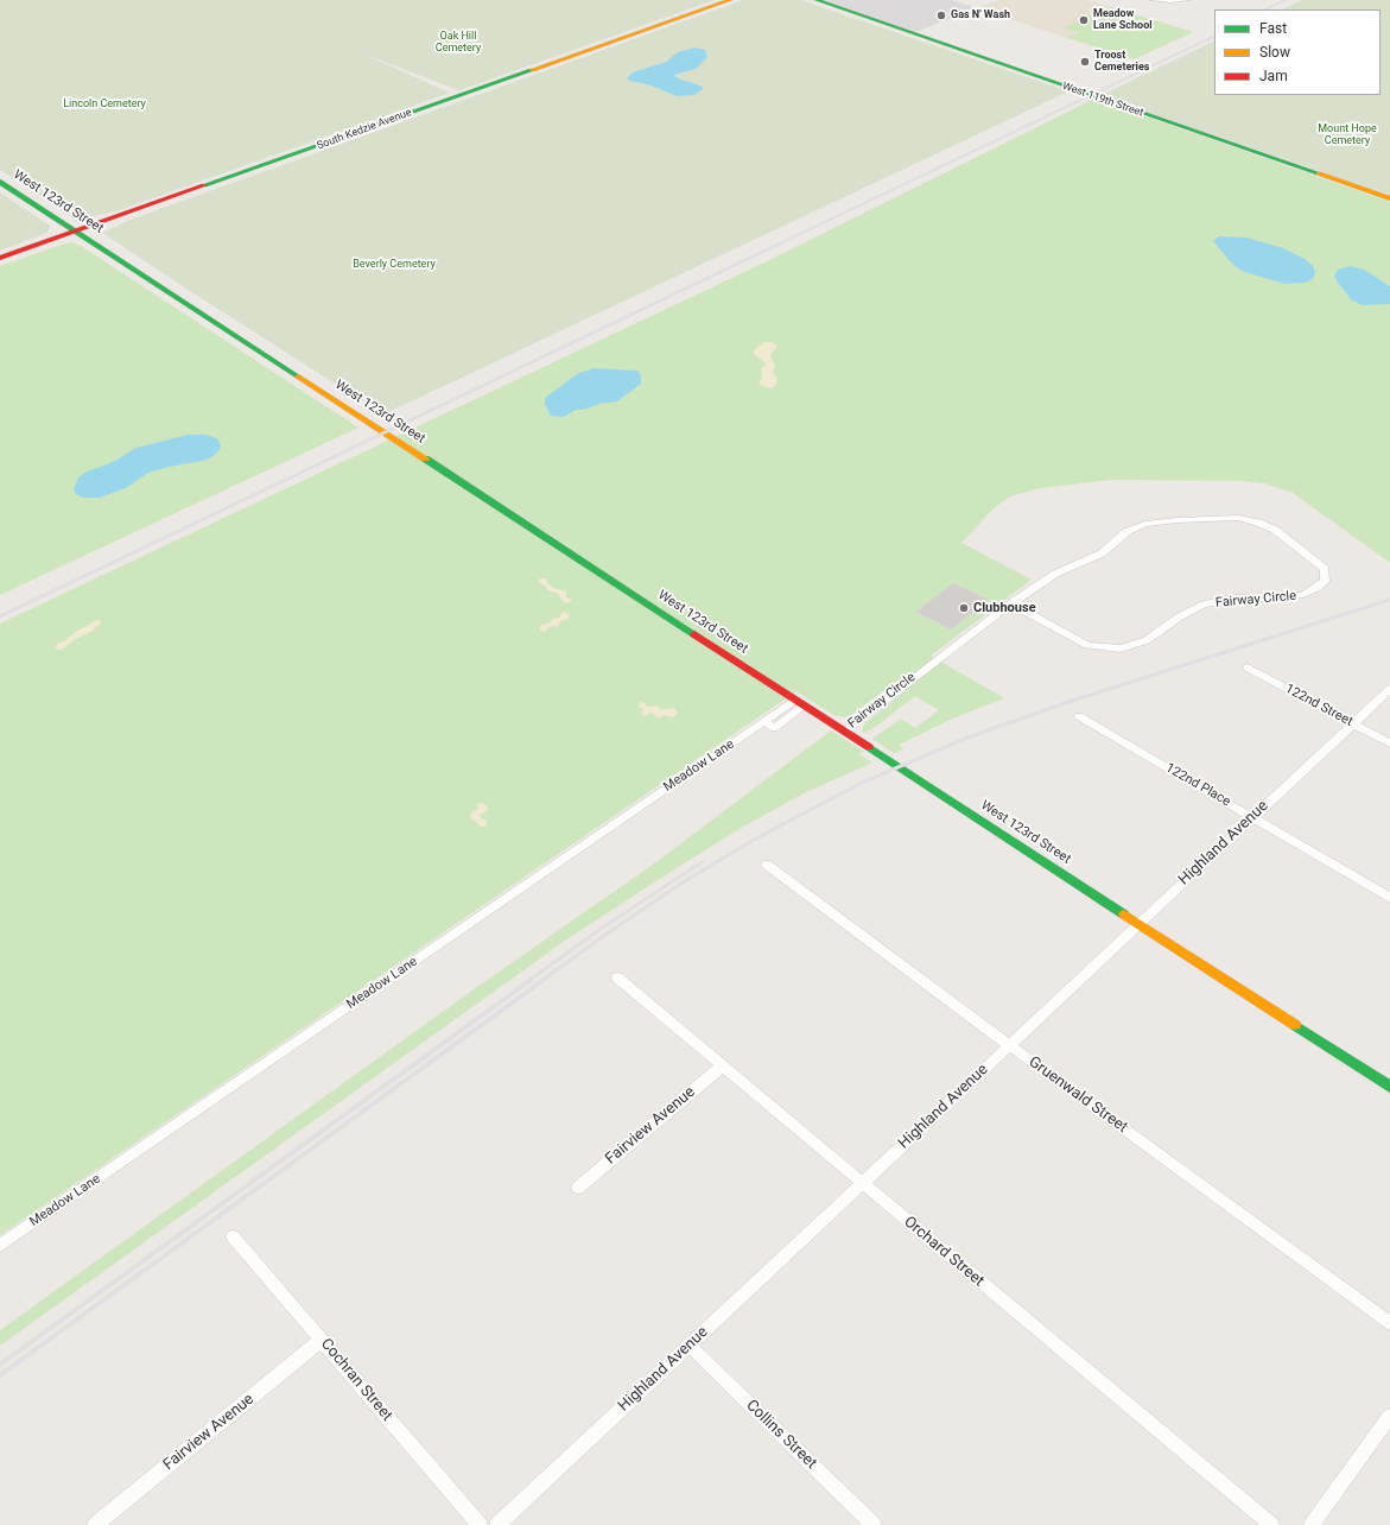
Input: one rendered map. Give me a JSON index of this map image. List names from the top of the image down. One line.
{"streets":{"street":["West 119th Street","South Kedzie Avenue","West 123rd Street","Fairway Circle","122nd Street","Meadow Lane","122nd Place","Highland Avenue","Gruenwald Street","Fairview Avenue","Orchard Street","Cochran Street","Collins Street"]},"crossings":[["South Kedzie Avenue","West 123rd Street"],["West 123rd Street","Fairway Circle"],["West 123rd Street","Meadow Lane"],["West 123rd Street","Highland Avenue"],["122nd Street","Highland Avenue"],["122nd Place","Highland Avenue"],["Highland Avenue","Gruenwald Street"],["Highland Avenue","Orchard Street"],["Highland Avenue","Collins Street"],["Fairview Avenue","Orchard Street"],["Fairview Avenue","Cochran Street"]],"parks":["Oak Hill Cemetery","Lincoln Cemetery","Mount Hope Cemetery","Beverly Cemetery"],"places":["Gas N' Wash","Meadow Lane School","Troost Cemeteries","Clubhouse"],"legend":["Fast","Slow","Jam"]}
